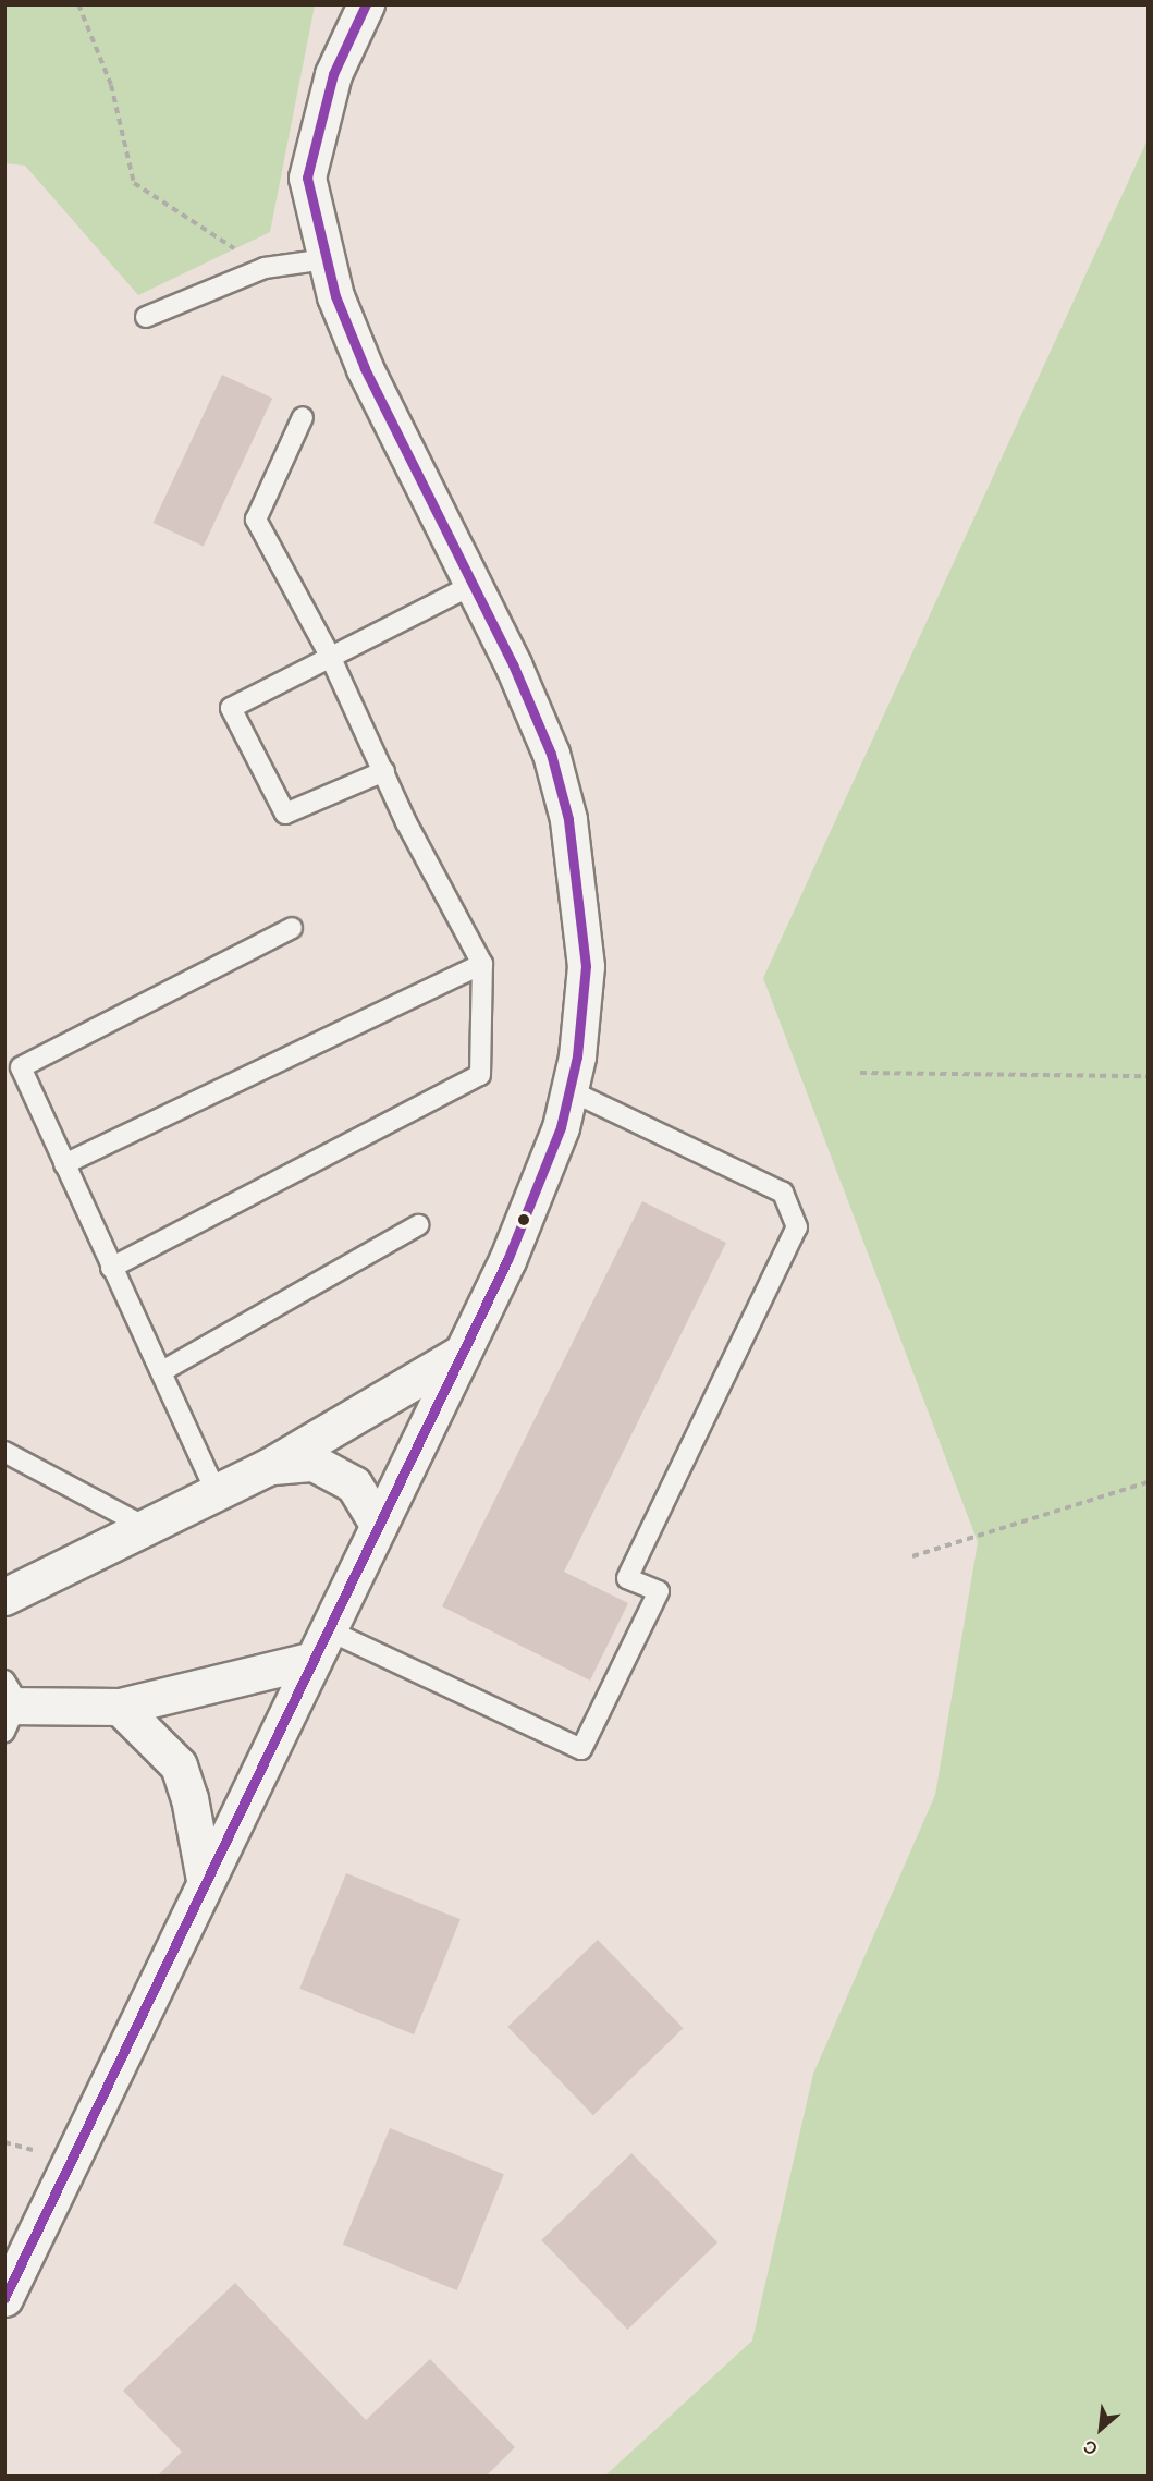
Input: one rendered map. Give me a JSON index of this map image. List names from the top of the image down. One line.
{"north":"bottom left"}
